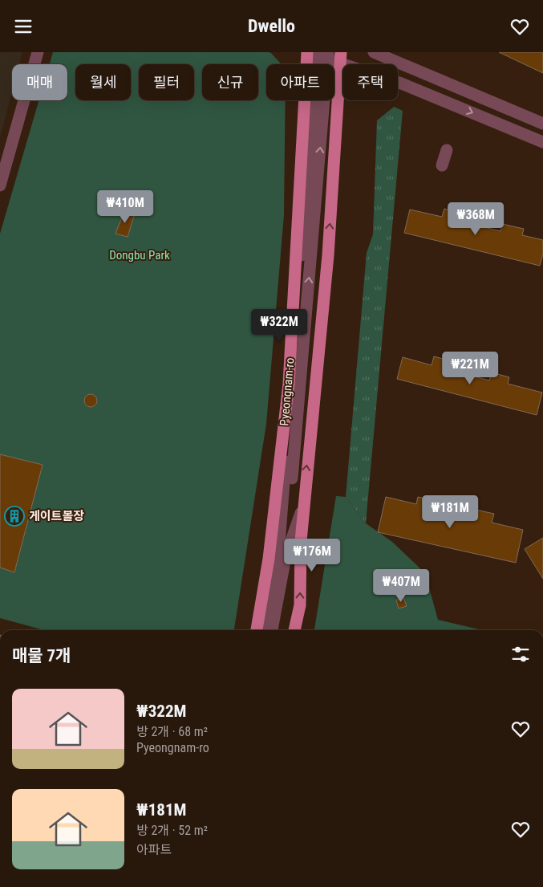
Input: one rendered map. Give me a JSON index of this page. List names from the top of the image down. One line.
{"streets":{"main road":["Pyeongnam-ro"]},"parks":["Dongbu Park"],"places":{"building":["게이트볼장"]},"page":{"header":"Dwello","chip":["매매","월세","필터","신규","아파트","주택"],"price":["₩410M","₩368M","₩322M","₩221M","₩181M","₩176M","₩407M"],"heading":"매물 7개","list":[{"name":"₩322M","note":"방 2개 · 68 m² · Pyeongnam-ro"},{"name":"₩181M","note":"방 2개 · 52 m² · 아파트"}]}}
